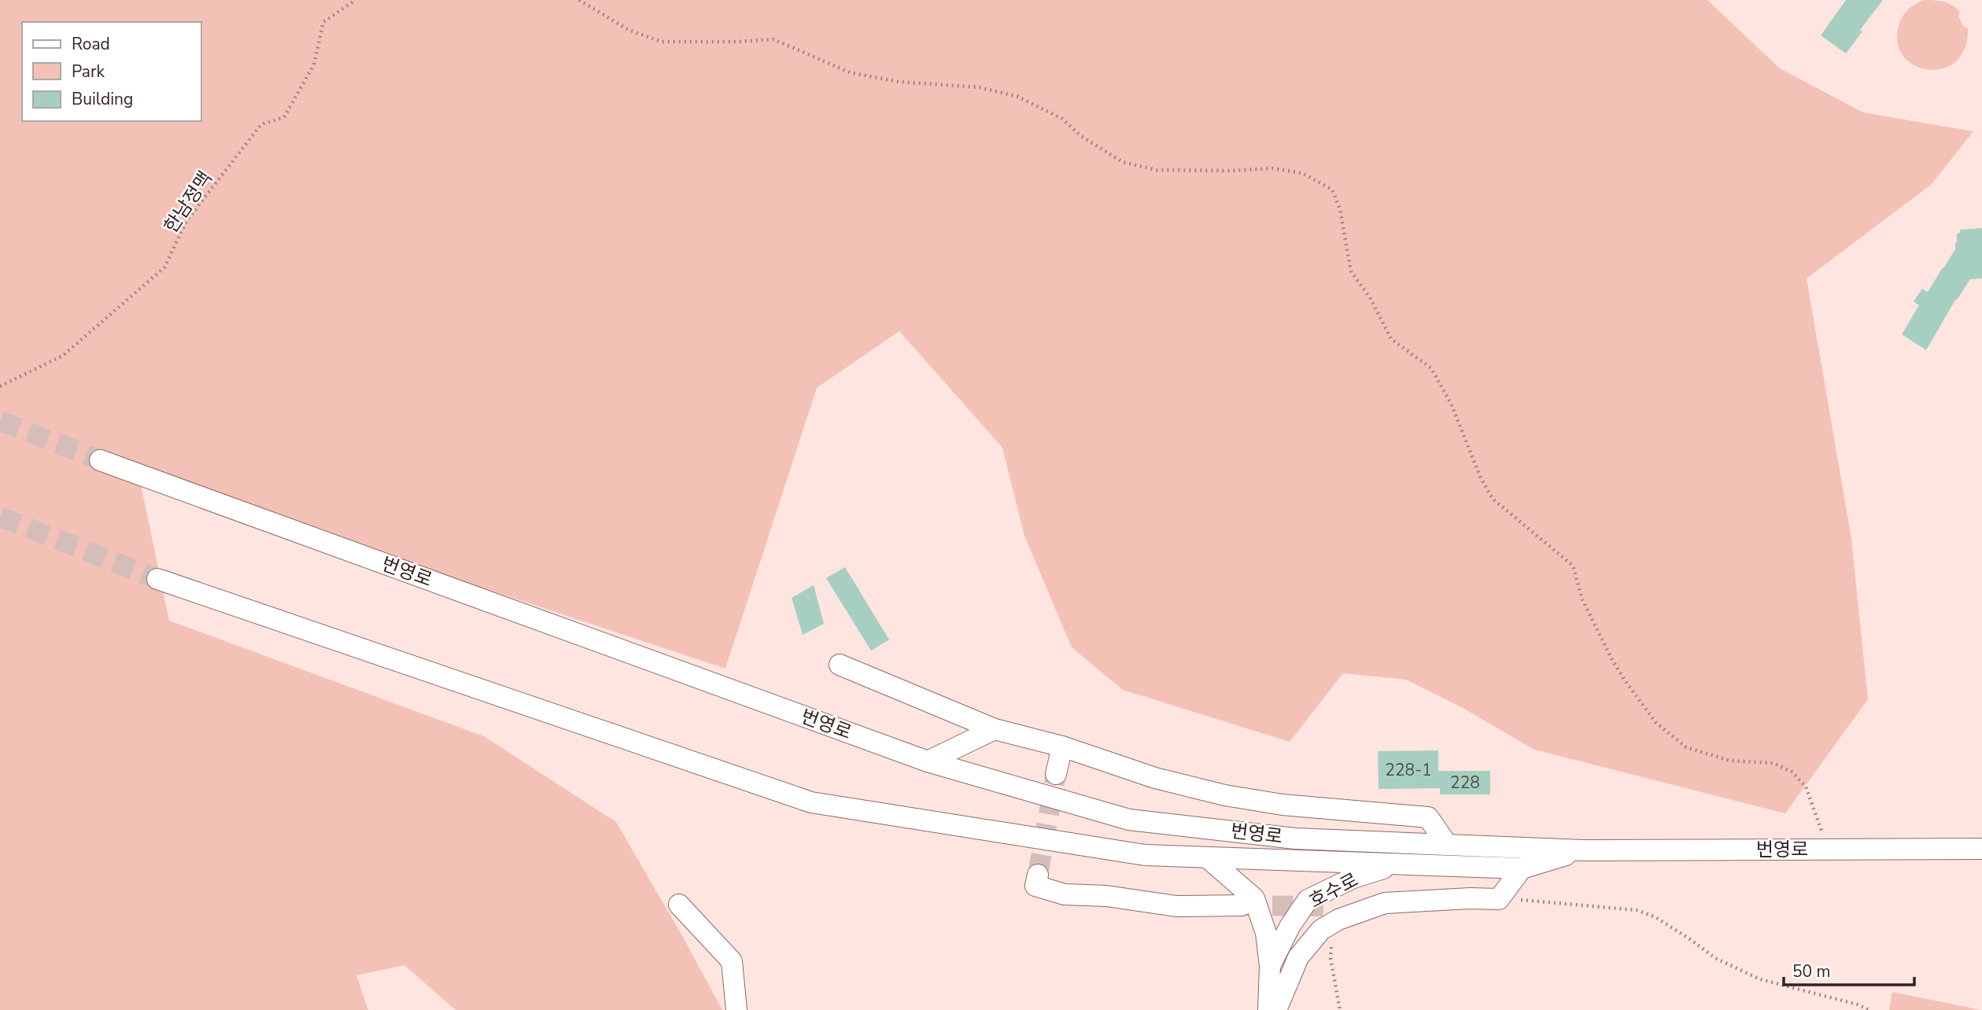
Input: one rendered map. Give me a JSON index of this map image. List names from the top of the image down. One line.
{"streets":{"street":["번영로","호수로"],"path":["한남정맥"]},"crossings":[["번영로","호수로"]],"house_numbers":["228-1","228"],"legend":["Road","Park","Building"],"scale_bar":"50 m"}
